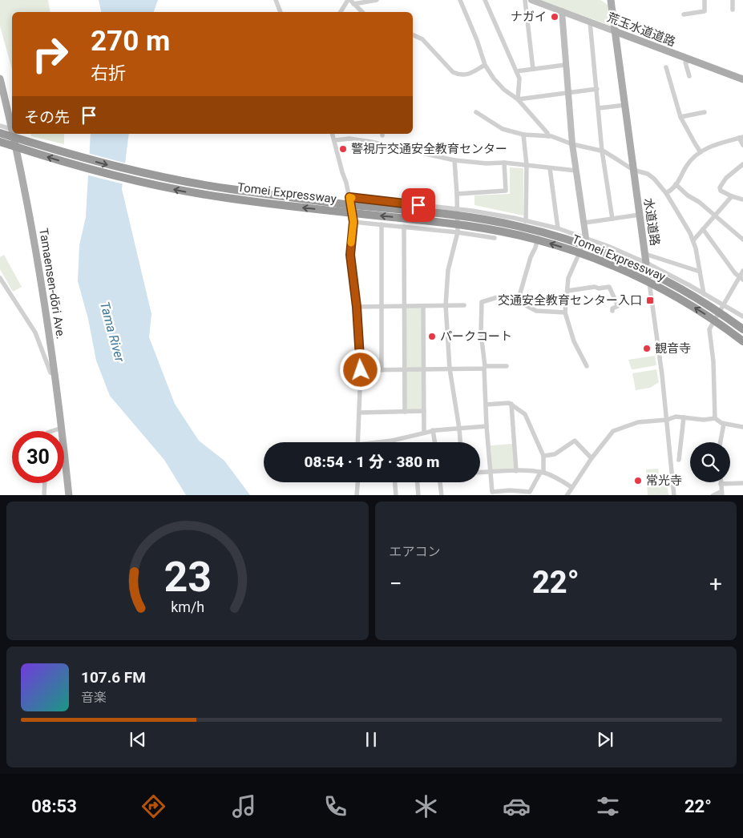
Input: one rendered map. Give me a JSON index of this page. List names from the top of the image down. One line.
{"streets":{"highway":["Tomei Expressway"],"main road":["荒玉水道道路","水道道路","Tamaensen-dōri Ave."]},"crossings":[["荒玉水道道路","水道道路"]],"water":["Tama River"],"places":{"other":["ナガイ","警視庁交通安全教育センター","パークコート","観音寺","常光寺"],"transit":["交通安全教育センター入口"]},"page":{"turn":["270 m","右折"],"then":"その先","limit":"30","trip":"08:54 · 1 分 · 380 m","tile":"エアコン","heat":["−","22°","+"],"song":["107.6 FM","音楽"],"tabs":["08:53","22°"],"gauge":["23","km/h"]}}
